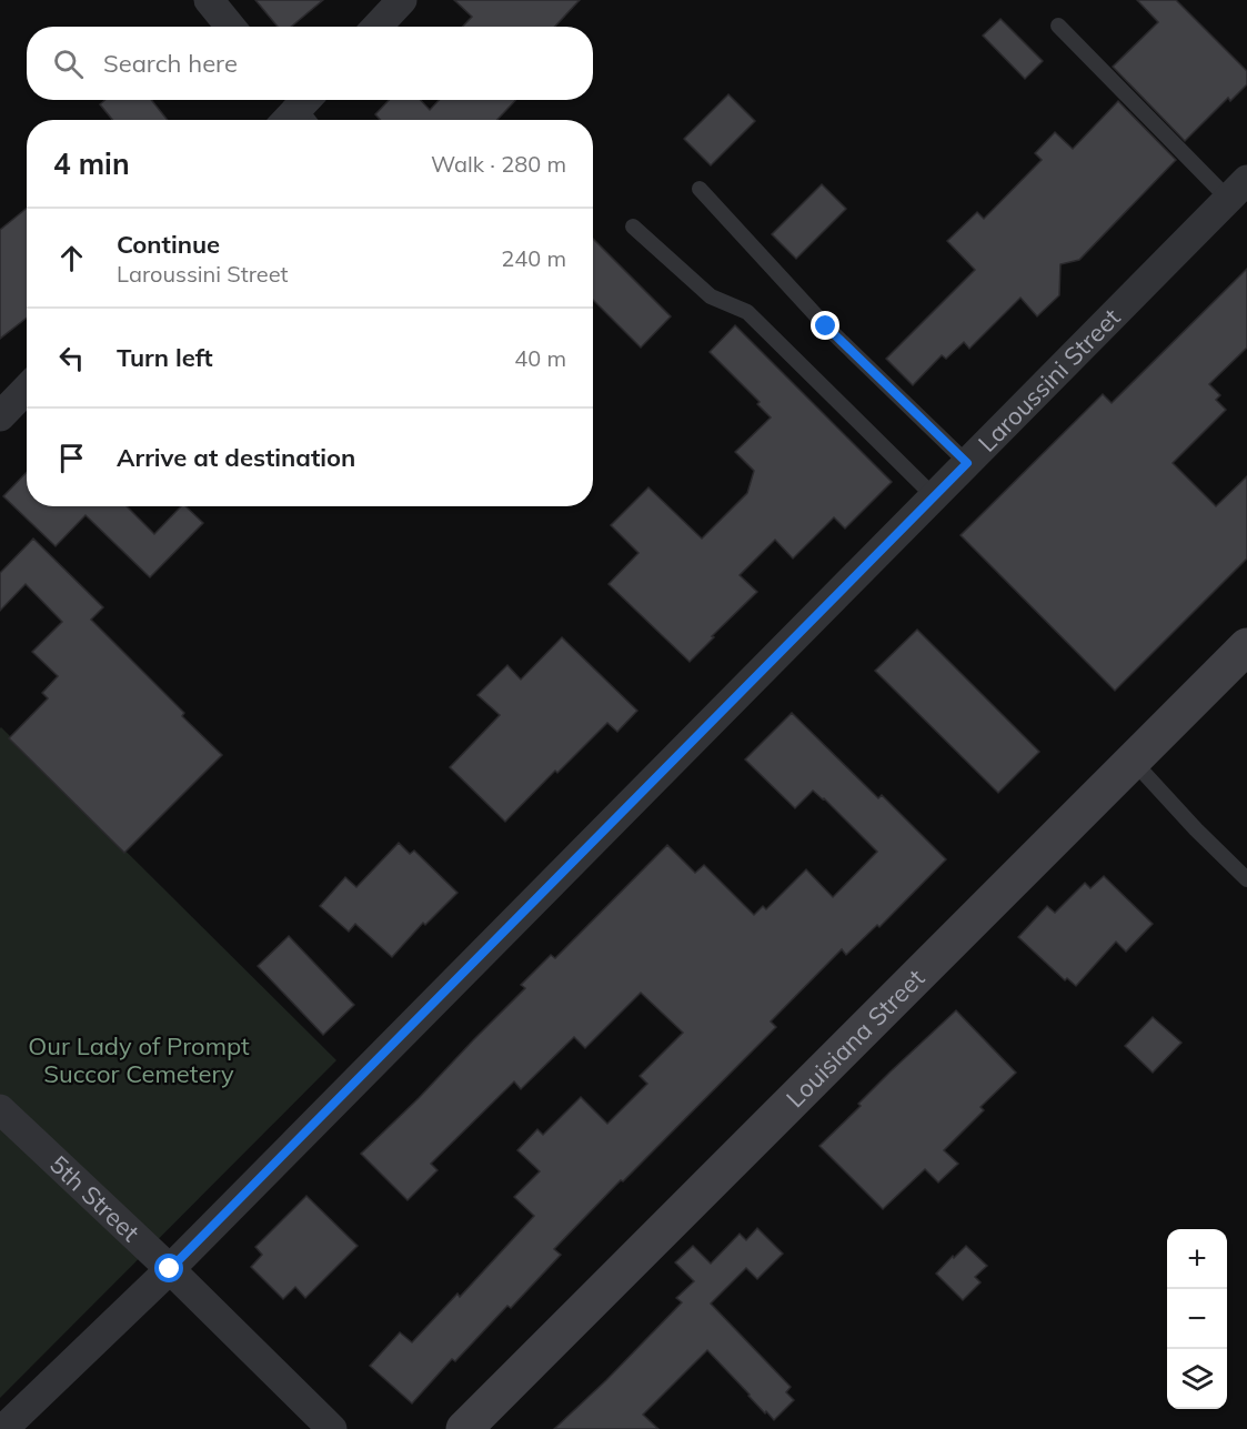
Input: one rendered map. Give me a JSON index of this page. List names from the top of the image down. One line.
{"streets":{"main road":["Louisiana Street"],"street":["Laroussini Street","5th Street"]},"crossings":[["Laroussini Street","5th Street"]],"parks":["Our Lady of Prompt Succor Cemetery"],"page":{"search":"Search here","heading":["4 min","Walk · 280 m"],"list":[["Continue","Laroussini Street","240 m"],["Turn left","40 m"],"Arrive at destination"],"map_buttons":["+","−"]}}
